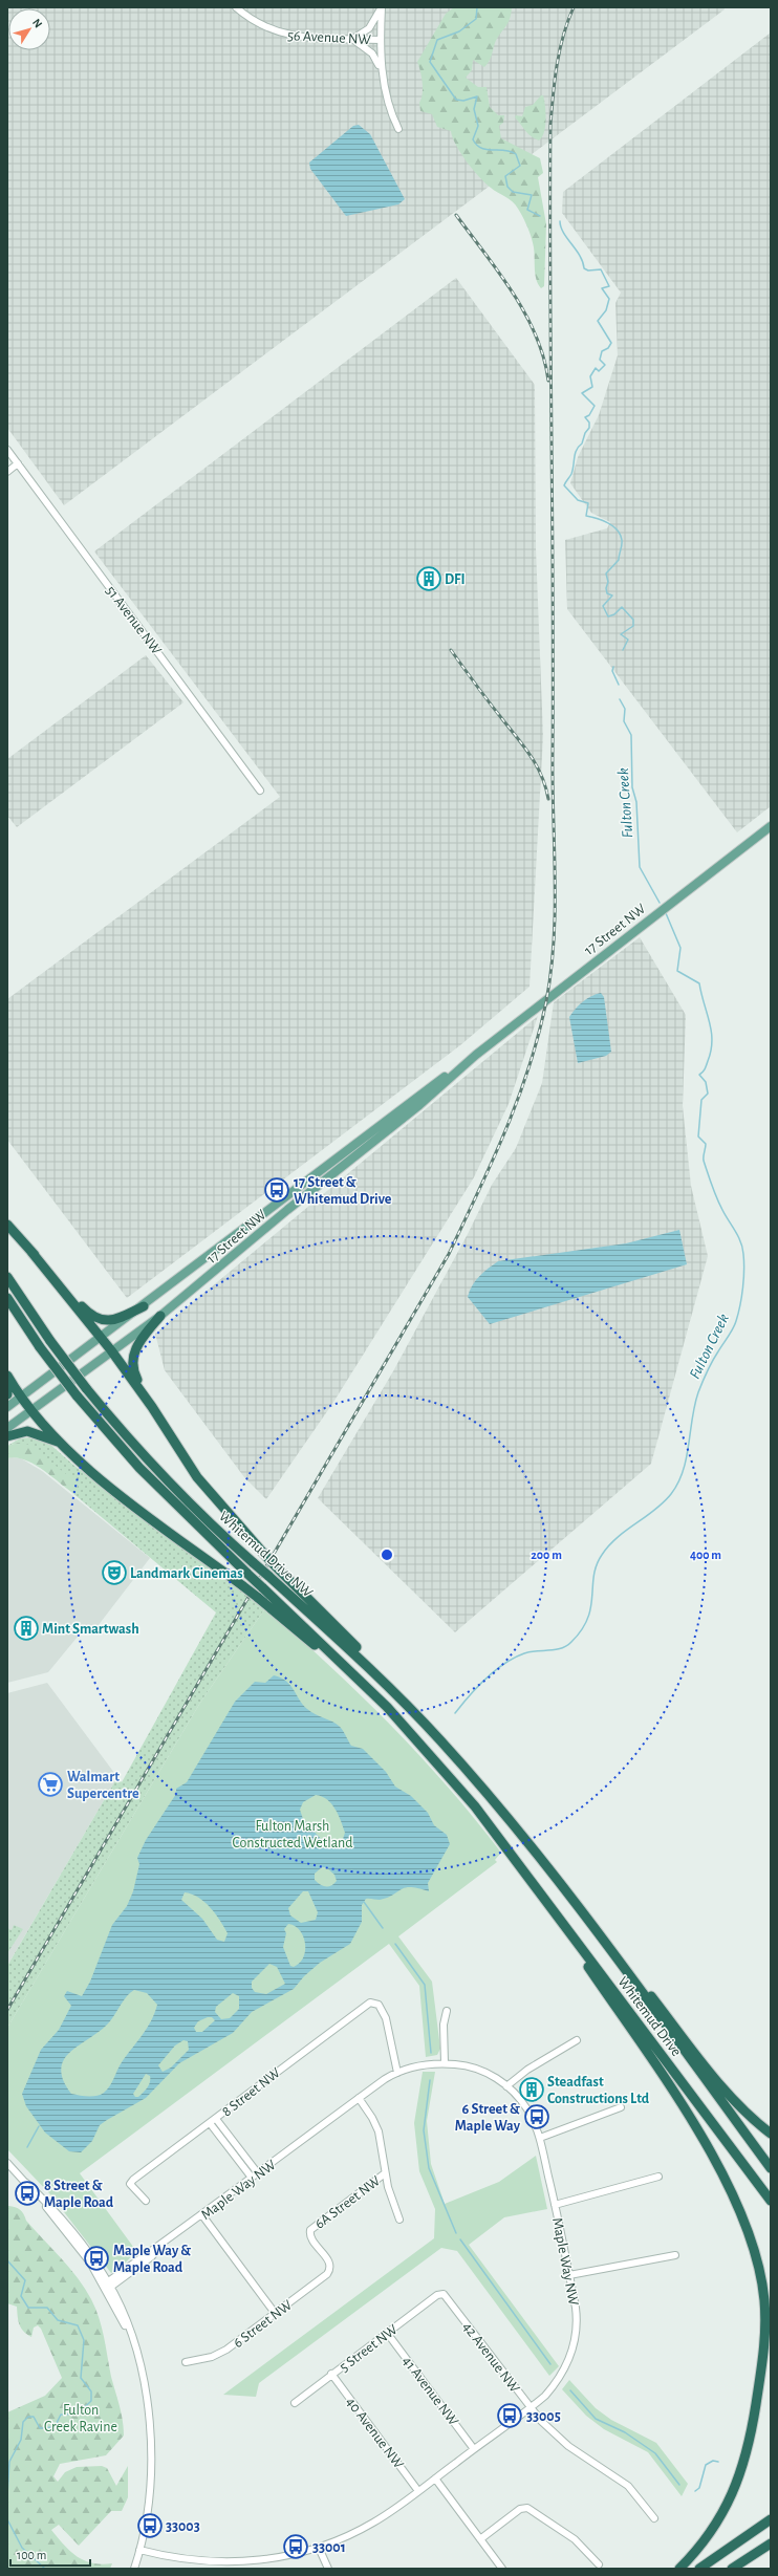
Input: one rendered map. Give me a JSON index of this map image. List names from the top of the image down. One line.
{"streets":{"highway":["Whitemud Drive NW","Whitemud Drive"],"main road":["17 Street NW"],"street":["56 Avenue NW","51 Avenue NW","8 Street NW","Maple Way NW","6A Street NW","6 Street NW","5 Street NW","42 Avenue NW","41 Avenue NW","40 Avenue NW"]},"crossings":[["Whitemud Drive NW","Whitemud Drive"],["8 Street NW","Maple Way NW"],["Maple Way NW","42 Avenue NW"],["Maple Way NW","41 Avenue NW"],["Maple Way NW","40 Avenue NW"],["6A Street NW","6 Street NW"],["5 Street NW","42 Avenue NW"],["5 Street NW","41 Avenue NW"],["5 Street NW","40 Avenue NW"]],"water":["Fulton Creek"],"parks":["Fulton Marsh Constructed Wetland","Fulton Creek Ravine"],"places":{"building":["DFI","Mint Smartwash","Steadfast Constructions Ltd"],"bus stop":["17 Street & Whitemud Drive","6 Street & Maple Way","8 Street & Maple Road","Maple Way & Maple Road","33005","33003","33001"],"theatre":["Landmark Cinemas"],"supermarket":["Walmart Supercentre"]},"scale_bar":"100 m","north":"top right","rings":["200 m","400 m"]}
